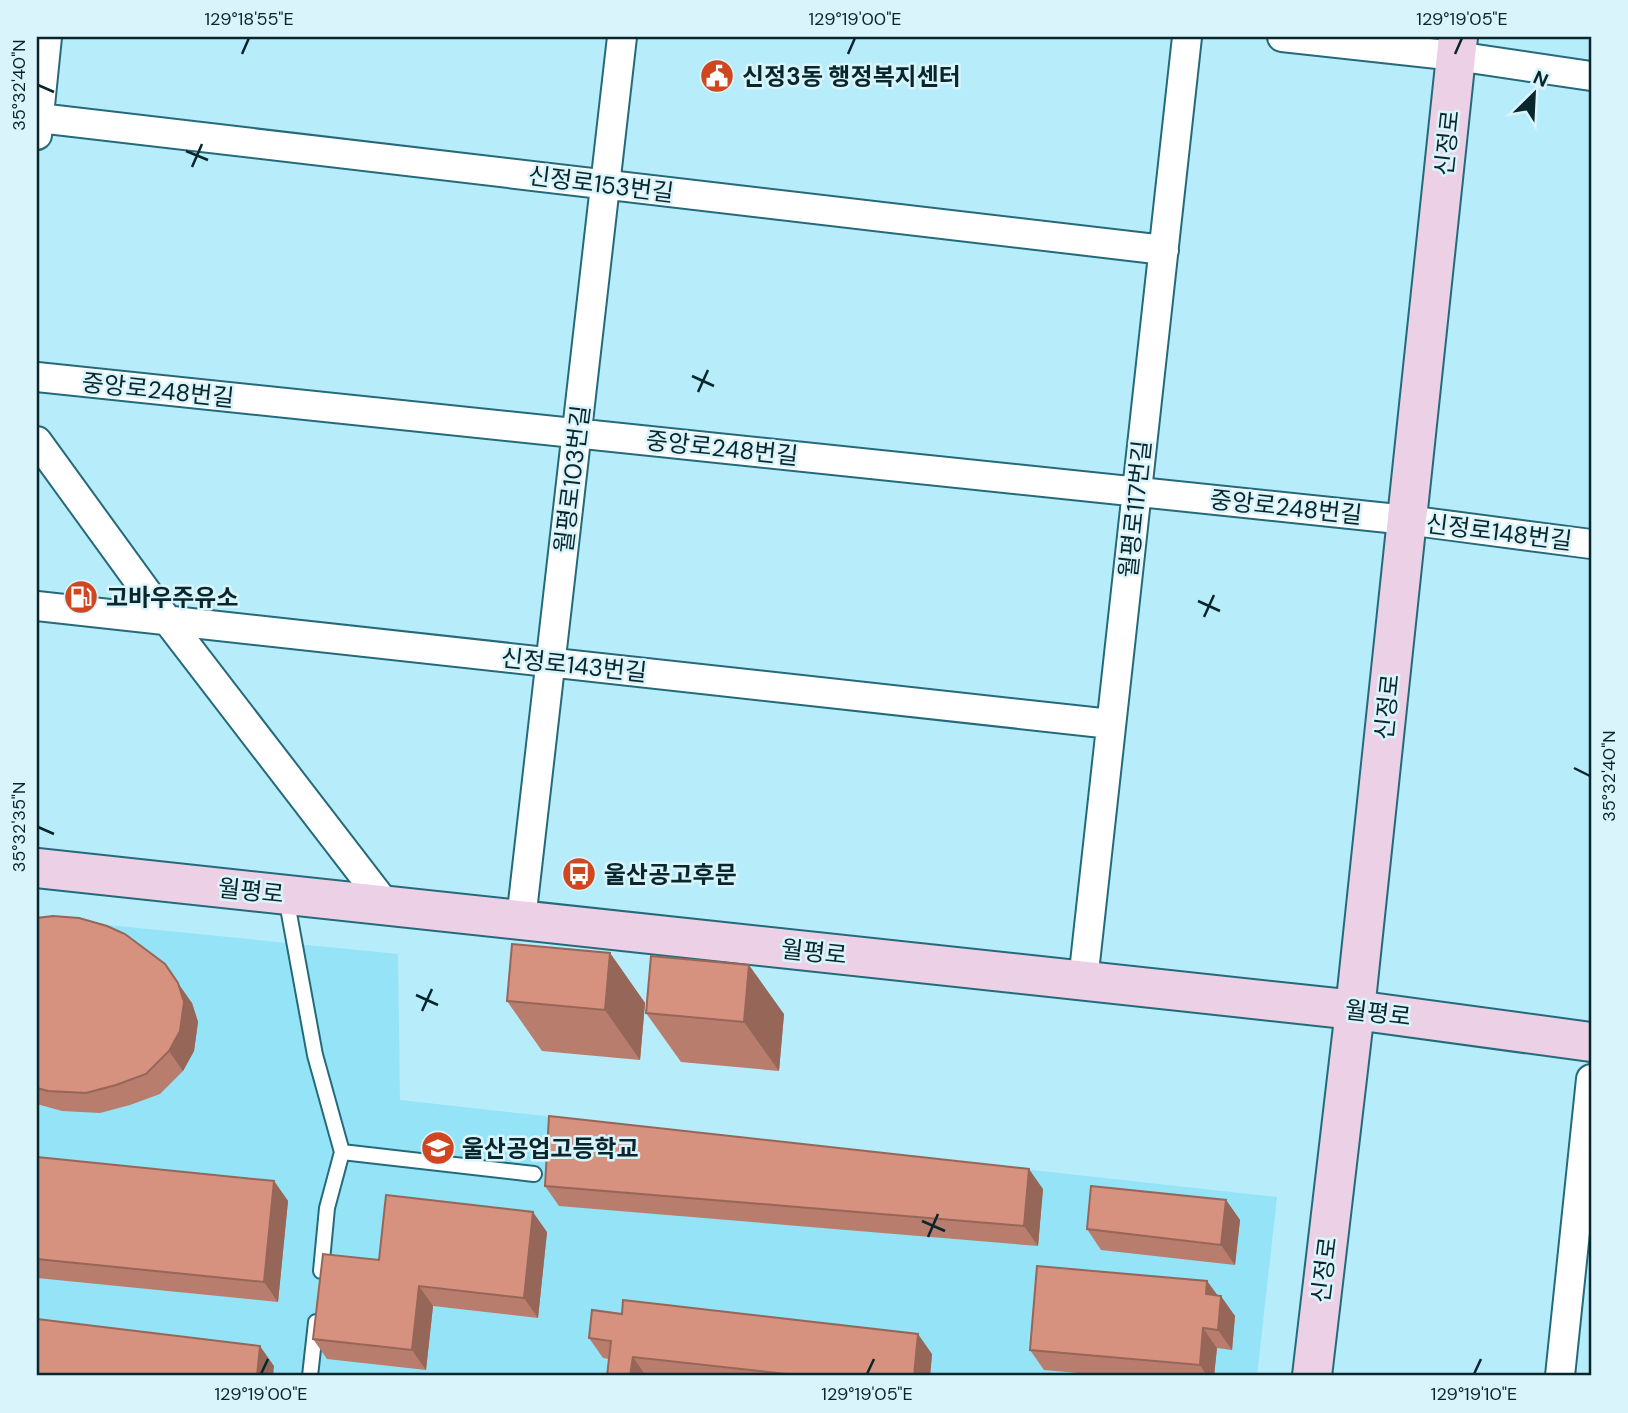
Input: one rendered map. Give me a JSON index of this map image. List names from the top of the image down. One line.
{"streets":{"main road":["신정로","월평로"],"street":["신정로153번길","중앙로248번길","월평로103번길","월평로117번길","신정로148번길","신정로143번길"]},"crossings":[["신정로","중앙로248번길"],["신정로","신정로148번길"],["신정로","월평로"],["신정로153번길","월평로103번길"],["신정로153번길","월평로117번길"],["중앙로248번길","월평로103번길"],["중앙로248번길","월평로117번길"],["중앙로248번길","신정로148번길"],["월평로103번길","신정로143번길"],["월평로103번길","월평로"],["월평로117번길","신정로143번길"],["월평로117번길","월평로"]],"places":{"public building":["신정3동 행정복지센터"],"fuel station":["고바우주유소"],"bus stop":["울산공고후문"],"school or university":["울산공업고등학교"]},"north":"top right","coordinates":["129°18'55\"E","129°19'00\"E","129°19'05\"E","35°32'40\"N","35°32'35\"N","129°19'10\"E"]}
